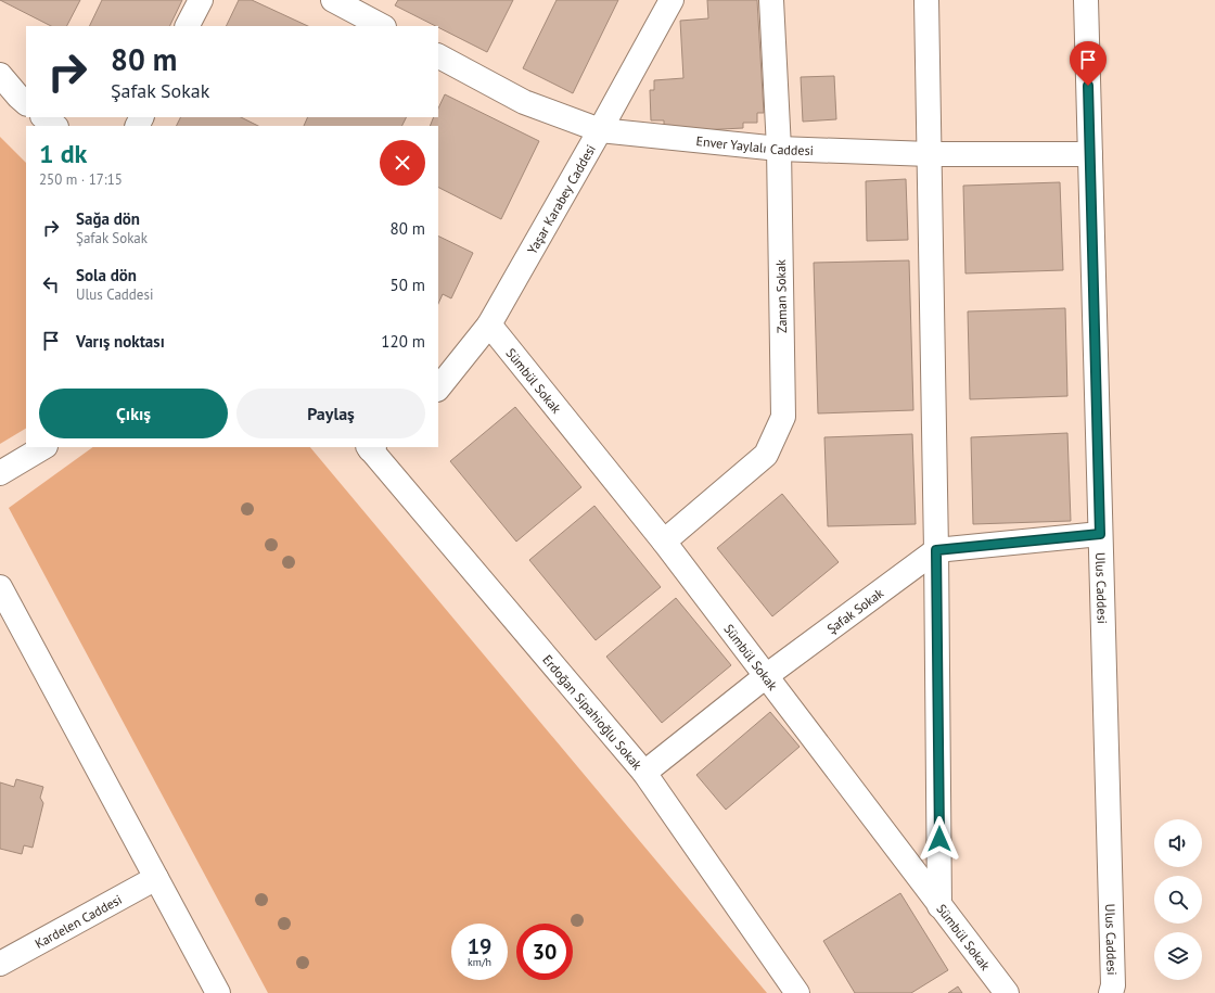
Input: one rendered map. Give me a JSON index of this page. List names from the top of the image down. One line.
{"streets":{"street":["Enver Yaylalı Caddesi","Yaşar Karabey Caddesi","Zaman Sokak","Sümbül Sokak","Ulus Caddesi","Şafak Sokak","Erdoğan Sipahioğlu Sokak","Kardelen Caddesi"]},"crossings":[["Enver Yaylalı Caddesi","Yaşar Karabey Caddesi"],["Enver Yaylalı Caddesi","Zaman Sokak"],["Enver Yaylalı Caddesi","Ulus Caddesi"],["Yaşar Karabey Caddesi","Sümbül Sokak"],["Zaman Sokak","Sümbül Sokak"],["Sümbül Sokak","Şafak Sokak"],["Şafak Sokak","Erdoğan Sipahioğlu Sokak"]],"page":{"turn":["80 m","Şafak Sokak"],"heading":["1 dk","250 m · 17:15"],"list":[{"name":"Sağa dön","note":"Şafak Sokak","value":"80 m"},{"name":"Sola dön","note":"Ulus Caddesi","value":"50 m"},{"name":"Varış noktası","value":"120 m"}],"buttons":["Çıkış","Paylaş"],"speed":"19 km/h","limit":"30"}}
